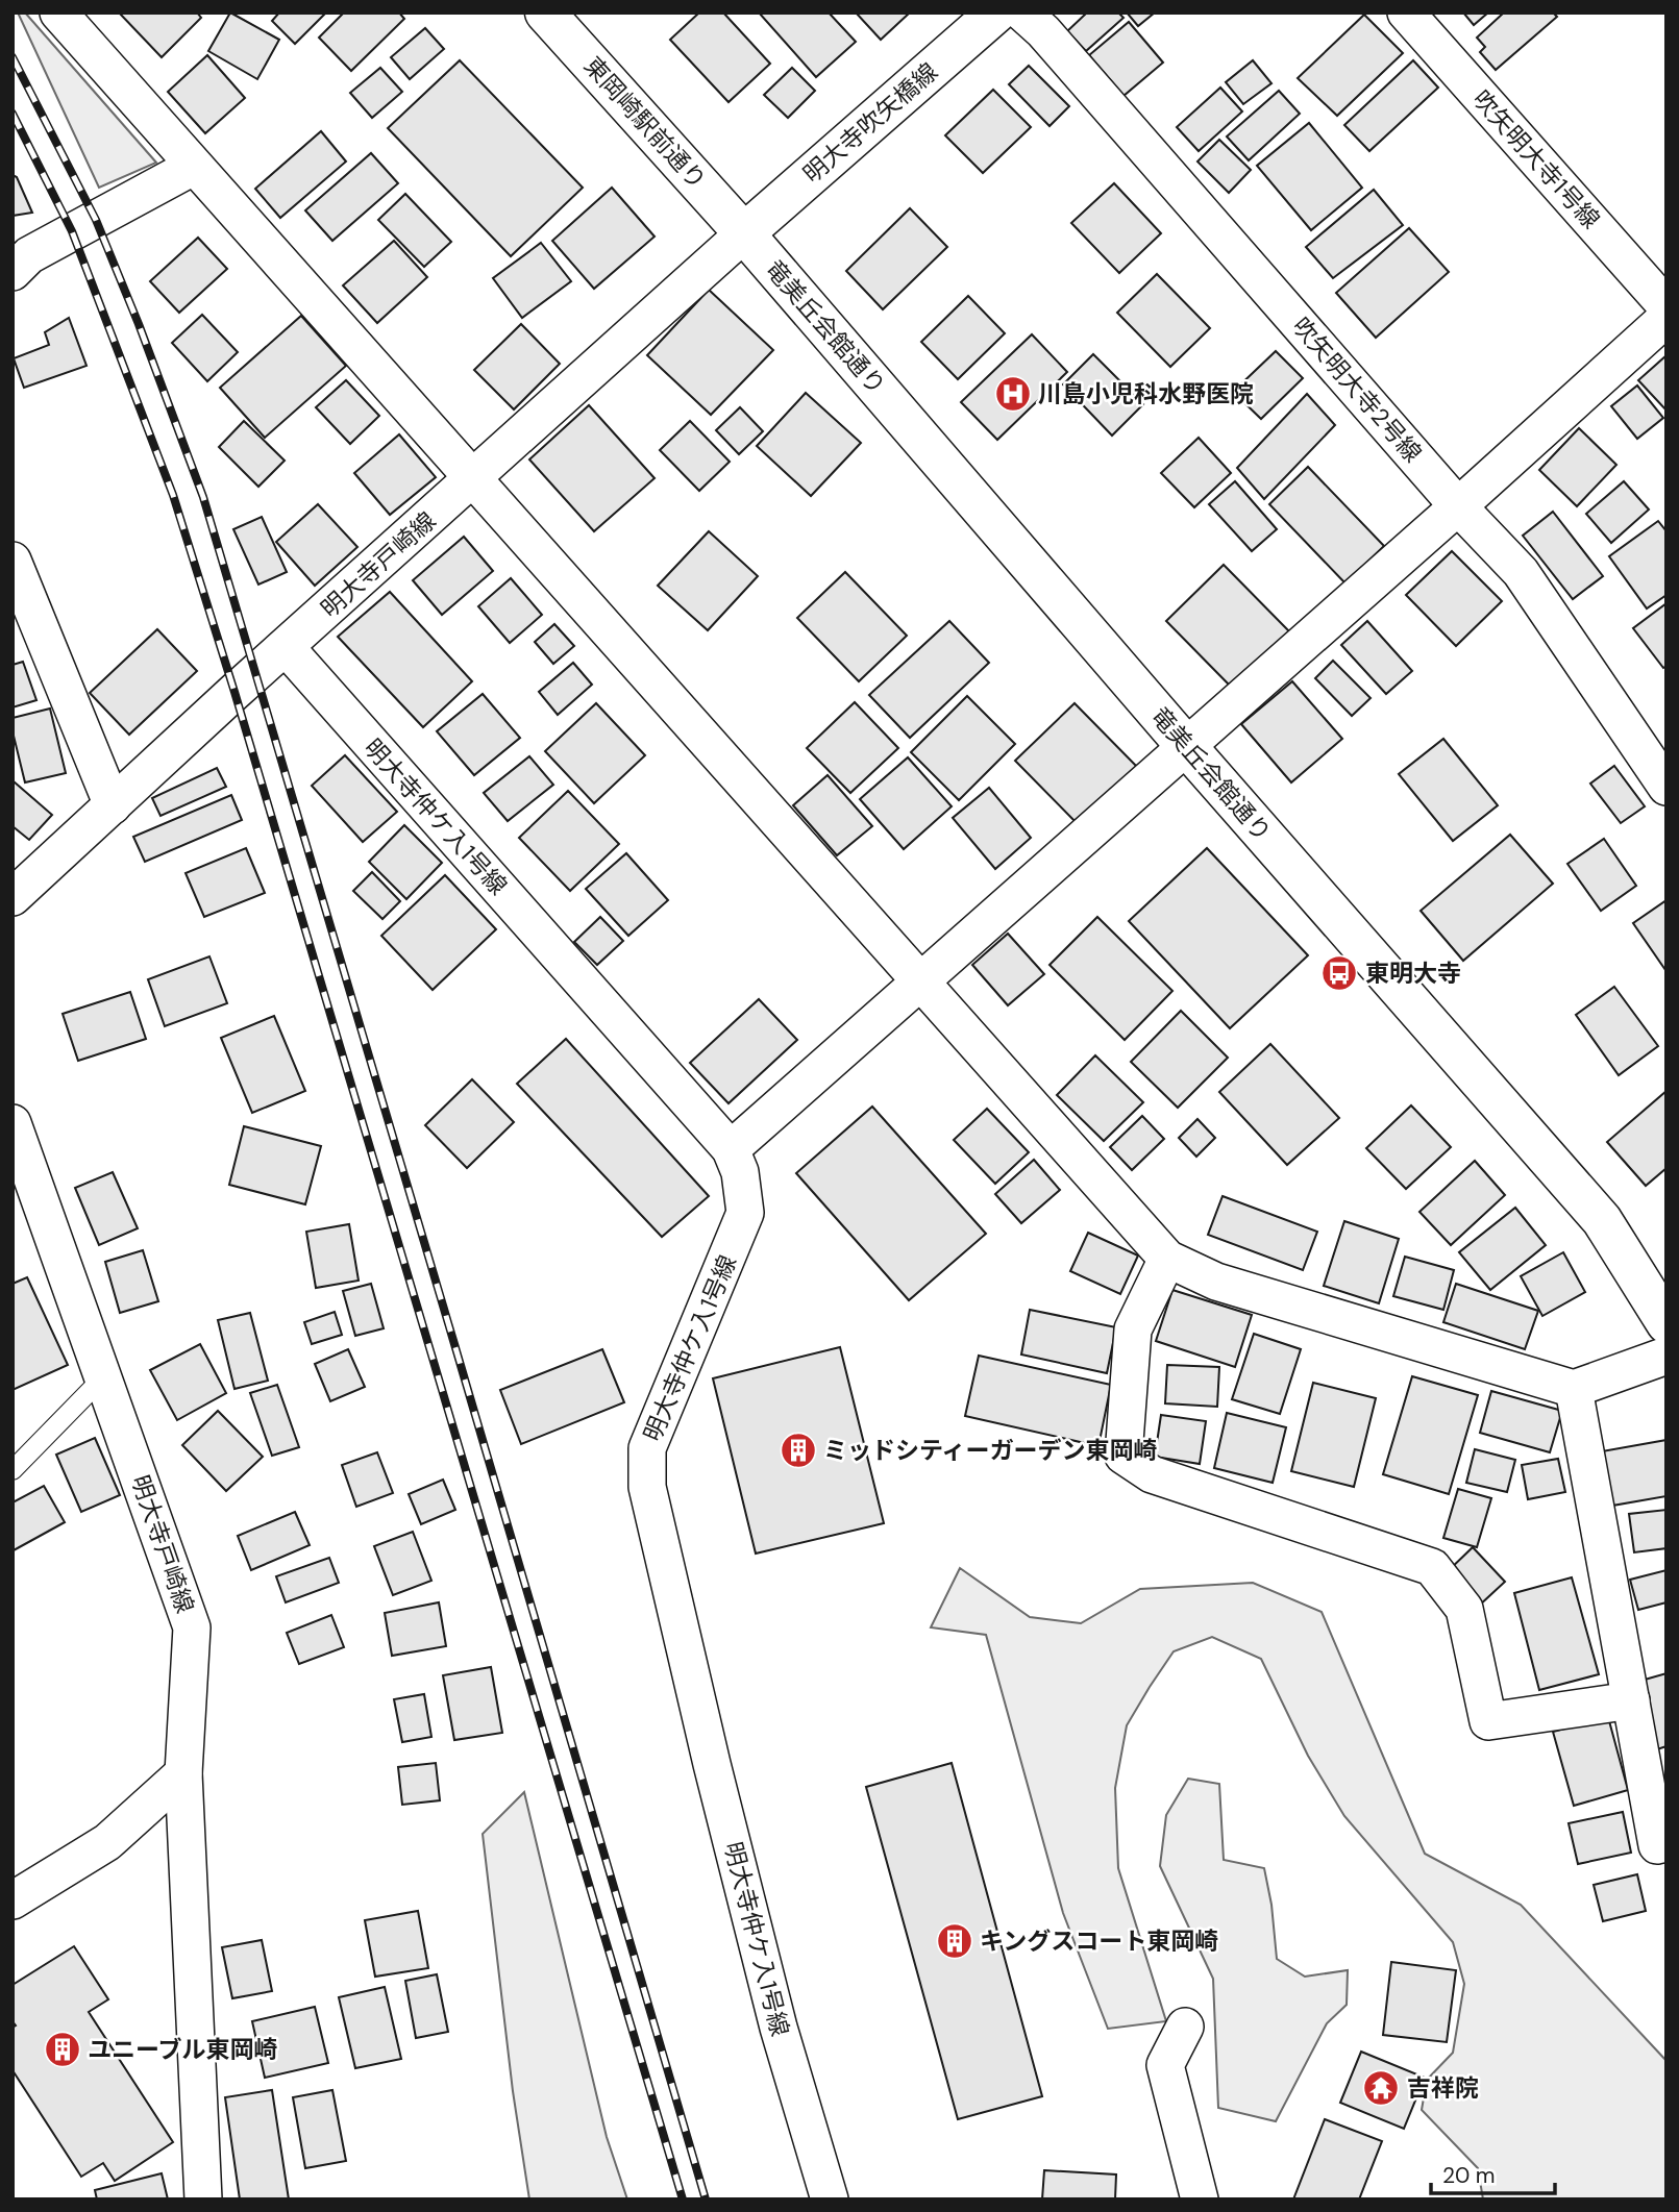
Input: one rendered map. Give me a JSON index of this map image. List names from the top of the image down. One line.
{"streets":{"street":["東岡崎駅前通り","明大寺吹矢橋線","吹矢明大寺1号線","竜美丘会館通り","吹矢明大寺2号線","明大寺戸崎線","明大寺仲ケ入1号線"]},"crossings":[["東岡崎駅前通り","明大寺吹矢橋線"],["東岡崎駅前通り","竜美丘会館通り"],["東岡崎駅前通り","明大寺戸崎線"],["明大寺吹矢橋線","竜美丘会館通り"],["明大寺吹矢橋線","明大寺戸崎線"],["竜美丘会館通り","明大寺戸崎線"],["明大寺戸崎線","明大寺仲ケ入1号線"]],"places":{"hospital":["川島小児科水野医院"],"bus stop":["東明大寺"],"building":["ミッドシティーガーデン東岡崎","キングスコート東岡崎","ユニーブル東岡崎"],"temple":["吉祥院"]},"scale_bar":"20 m"}
